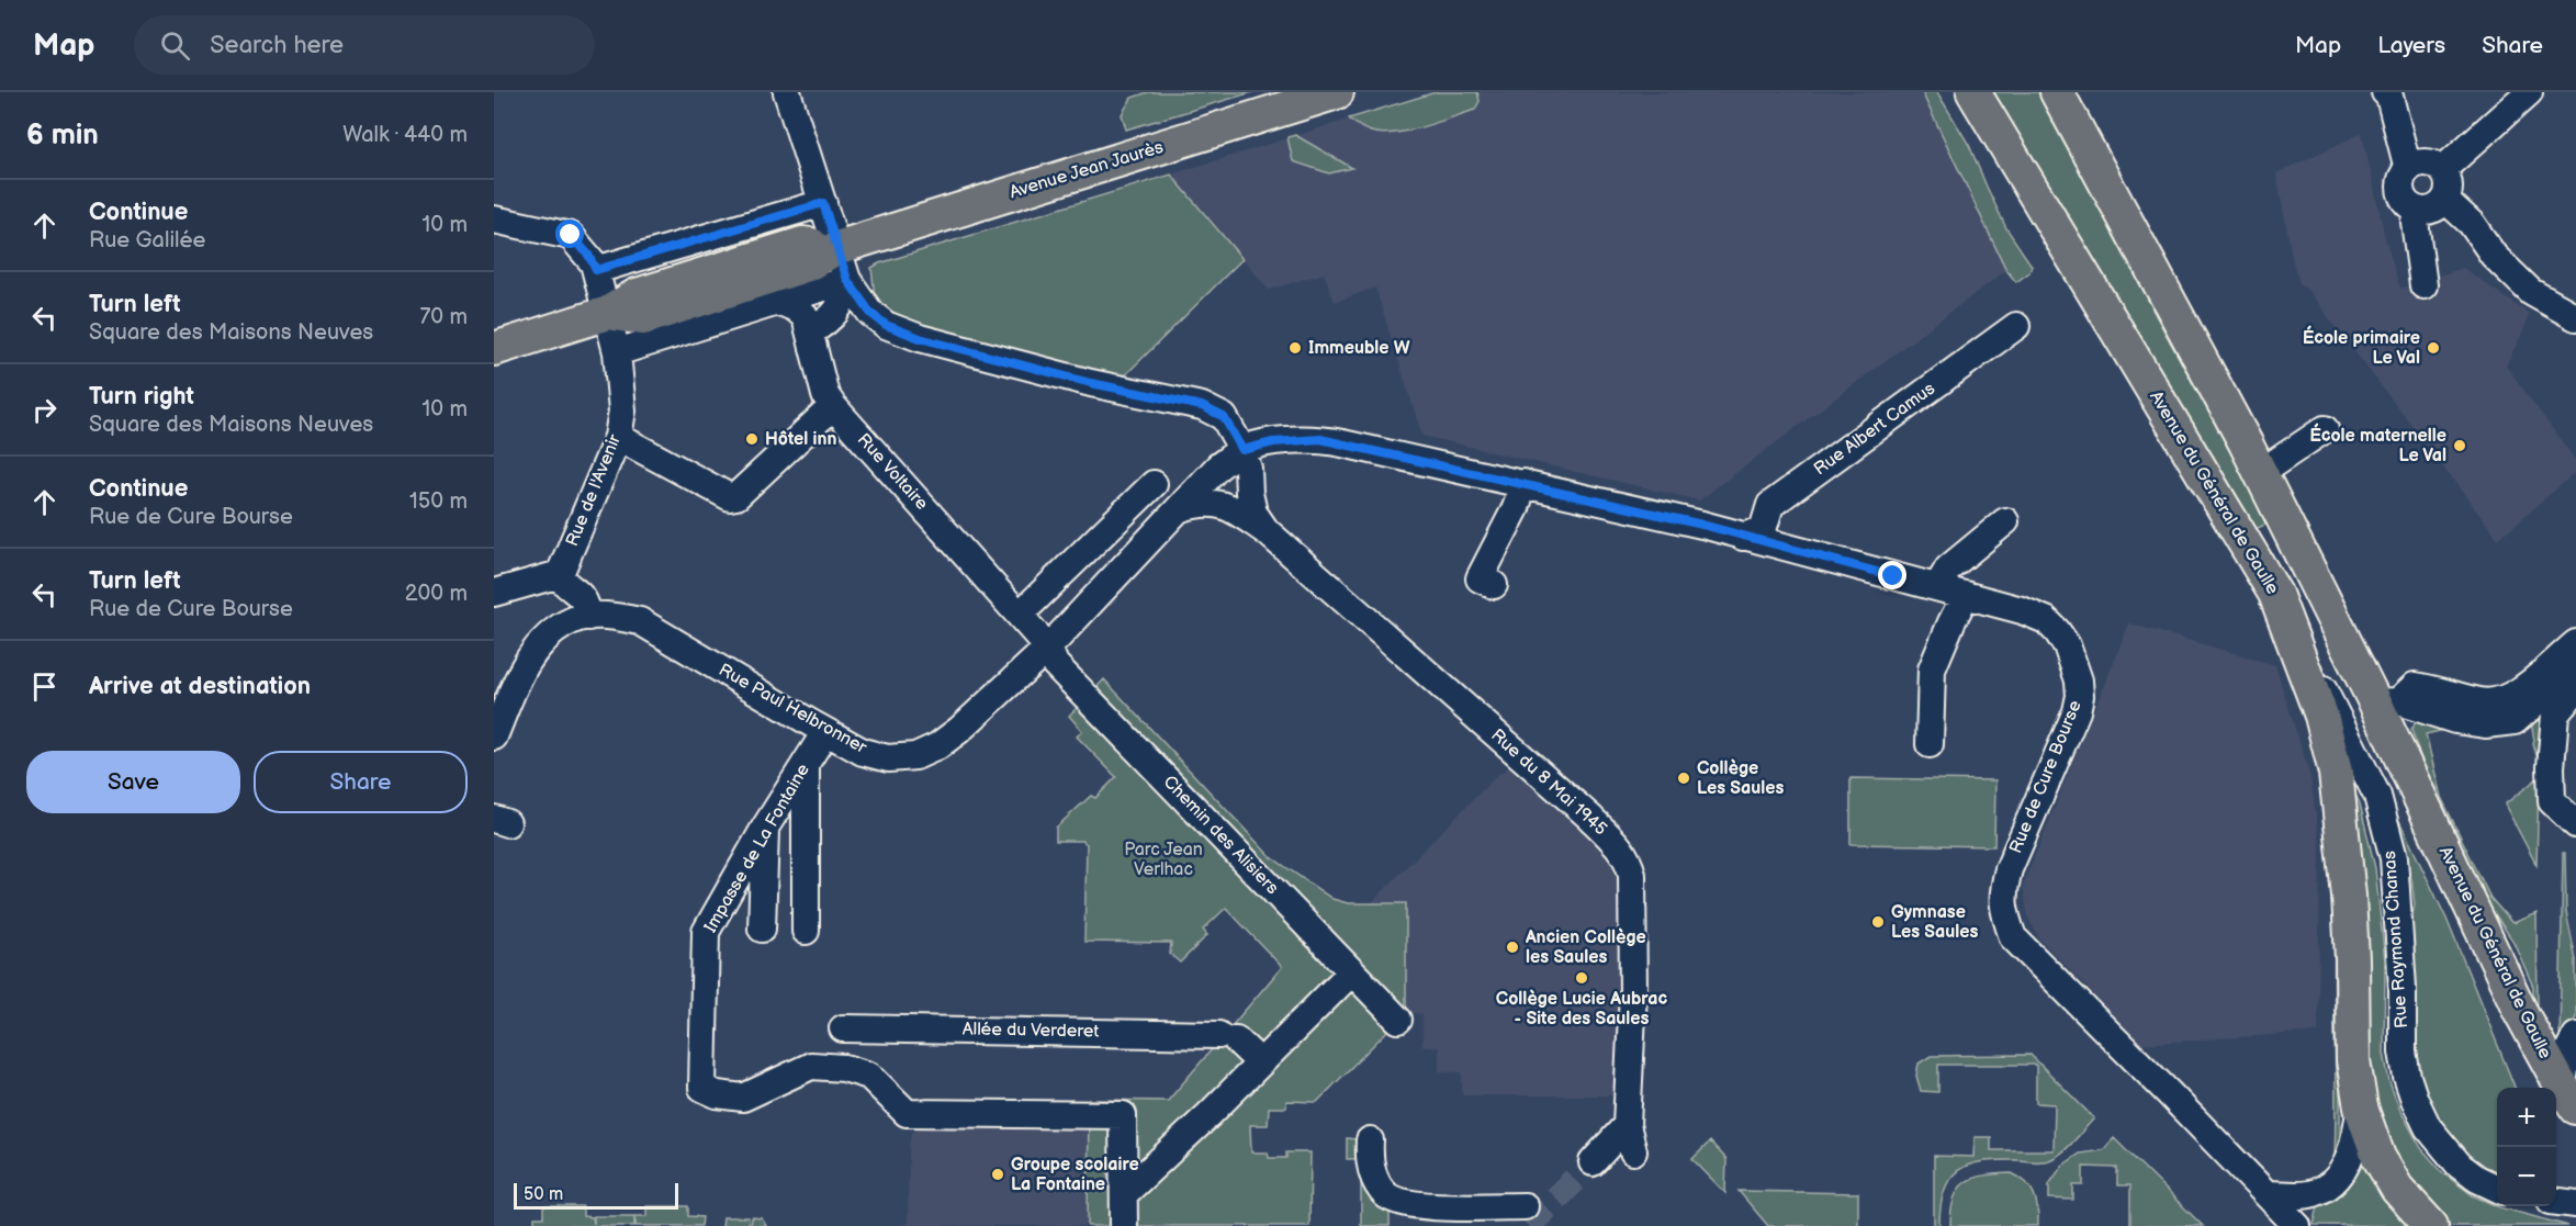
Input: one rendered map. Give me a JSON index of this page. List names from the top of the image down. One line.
{"streets":{"main road":["Avenue Jean Jaurès","Avenue du Général de Gaulle"],"street":["Rue Albert Camus","Rue Voltaire","Rue de l'Avenir","Rue Paul Helbronner","Rue de Cure Bourse","Rue du 8 Mai 1945","Chemin des Alisiers","Impasse de La Fontaine","Rue Raymond Chanas","Allée du Verderet"]},"crossings":[["Avenue Jean Jaurès","Rue de l'Avenir"],["Rue Albert Camus","Rue de Cure Bourse"],["Rue Voltaire","Rue Paul Helbronner"],["Rue Voltaire","Chemin des Alisiers"],["Avenue du Général de Gaulle","Rue Raymond Chanas"],["Rue Paul Helbronner","Rue de Cure Bourse"],["Rue Paul Helbronner","Rue du 8 Mai 1945"],["Rue Paul Helbronner","Chemin des Alisiers"],["Rue Paul Helbronner","Impasse de La Fontaine"],["Rue de Cure Bourse","Rue du 8 Mai 1945"]],"parks":["Parc Jean Verlhac"],"places":["Immeuble W","École primaire Le Val","Hôtel inn","École maternelle Le Val","Collège Les Saules","Gymnase Les Saules","Ancien Collège les Saules","Collège Lucie Aubrac - Site des Saules","Groupe scolaire La Fontaine"],"scale_bar":"50 m","page":{"header":"Map","search":"Search here","nav":["Map","Layers","Share"],"heading":["6 min","Walk · 440 m"],"list":[["Continue","Rue Galilée","10 m"],["Turn left","Square des Maisons Neuves","70 m"],["Turn right","Square des Maisons Neuves","10 m"],["Continue","Rue de Cure Bourse","150 m"],["Turn left","Rue de Cure Bourse","200 m"],"Arrive at destination"],"buttons":["Save","Share"],"map_buttons":["+","−"],"scale":"50 m"}}
